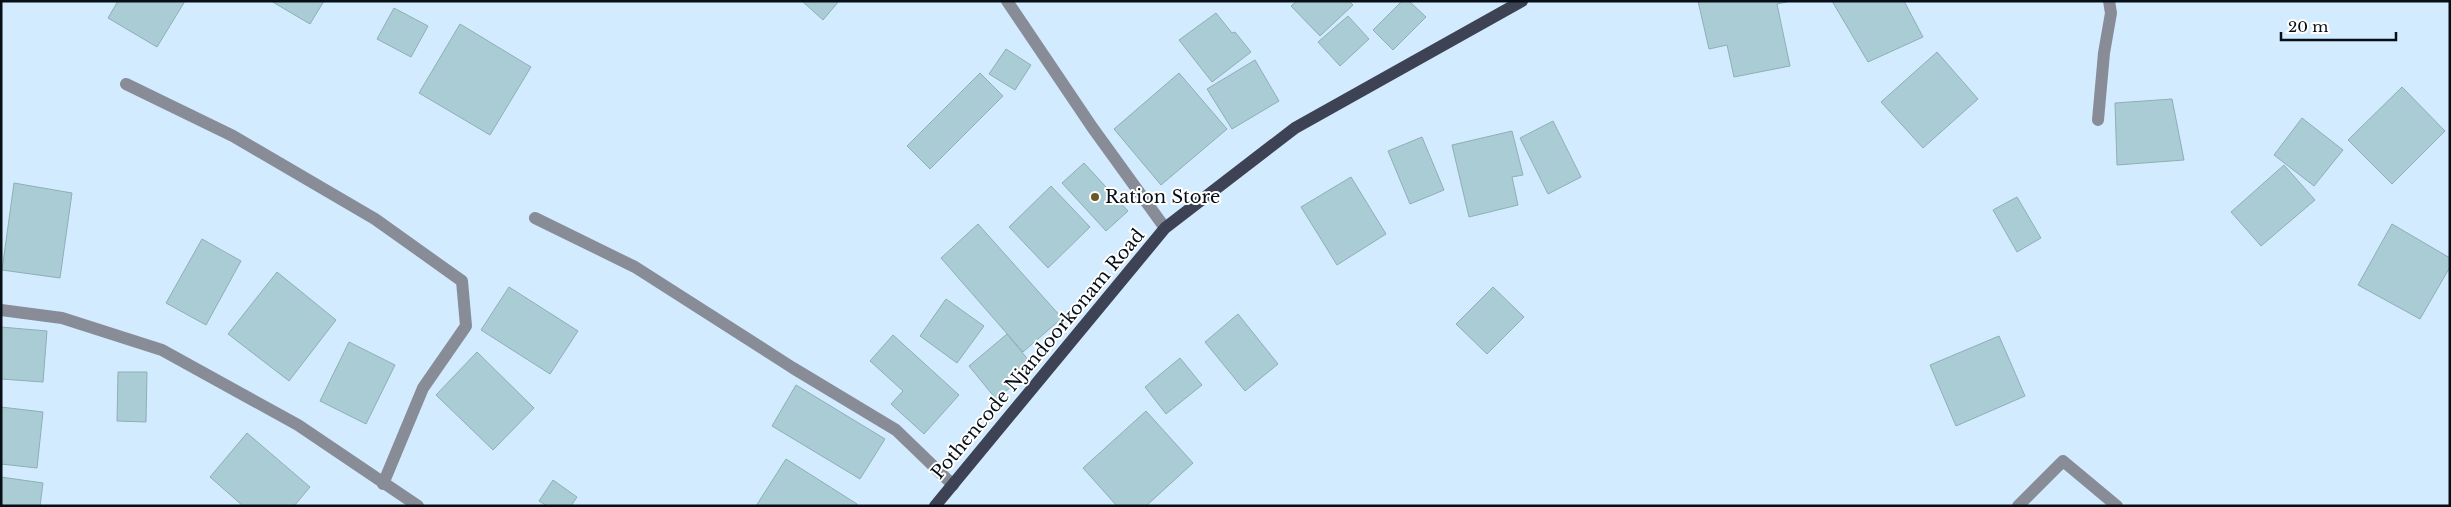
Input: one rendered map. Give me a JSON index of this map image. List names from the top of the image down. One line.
{"streets":{"main road":["Pothencode Njandoorkonam Road"]},"places":["Ration Store"],"scale_bar":"20 m"}
